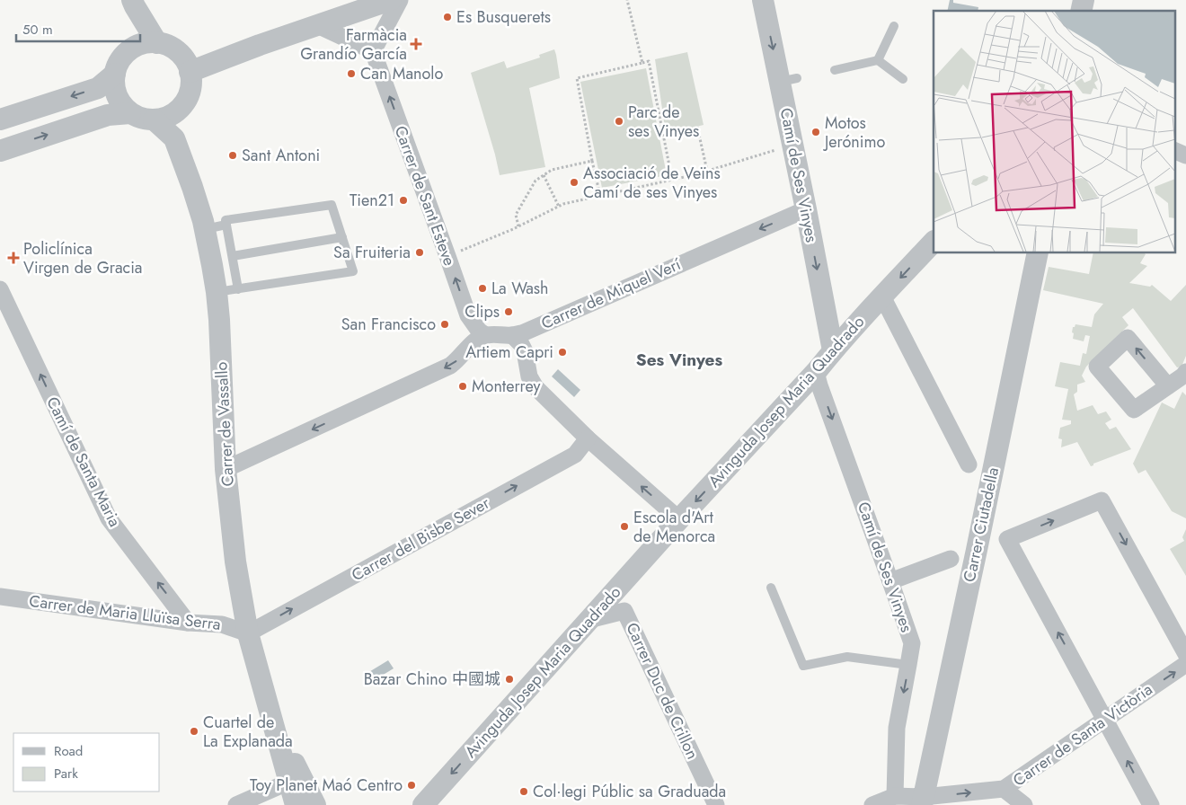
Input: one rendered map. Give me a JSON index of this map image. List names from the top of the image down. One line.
{"streets":{"street":["Camí de Ses Vinyes","Carrer de Sant Esteve","Carrer de Miquel Verí","Avinguda Josep Maria Quadrado","Carrer de Vassallo","Camí de Santa Maria","Carrer Ciutadella","Carrer del Bisbe Sever","Carrer de Maria Lluïsa Serra","Carrer Duc de Crillon","Carrer de Santa Victòria"]},"crossings":[["Camí de Ses Vinyes","Carrer de Miquel Verí"],["Camí de Ses Vinyes","Avinguda Josep Maria Quadrado"],["Camí de Ses Vinyes","Carrer de Santa Victòria"],["Carrer de Sant Esteve","Carrer de Miquel Verí"],["Avinguda Josep Maria Quadrado","Carrer Duc de Crillon"],["Carrer de Vassallo","Carrer del Bisbe Sever"],["Carrer de Vassallo","Carrer de Maria Lluïsa Serra"],["Camí de Santa Maria","Carrer de Maria Lluïsa Serra"],["Carrer Ciutadella","Carrer de Santa Victòria"],["Carrer del Bisbe Sever","Carrer de Maria Lluïsa Serra"]],"one_way":["Camí de Ses Vinyes","Carrer de Sant Esteve","Carrer de Miquel Verí","Avinguda Josep Maria Quadrado","Camí de Santa Maria","Carrer de Santa Victòria"],"districts":["Ses Vinyes"],"places":{"other":["Es Busquerets","Can Manolo","Parc de ses Vinyes","Motos Jerónimo","Sant Antoni","Associació de Veïns Camí de ses Vinyes","Tien21","Sa Fruiteria","La Wash","Clips","San Francisco","Artiem Capri","Monterrey","Escola d'Art de Menorca","Bazar Chino 中國城","Cuartel de La Explanada","Toy Planet Maó Centro","Col·legi Públic sa Graduada"],"health":["Farmàcia Grandío García","Policlínica Virgen de Gracia"]},"legend":["Road","Park"],"scale_bar":"50 m"}
